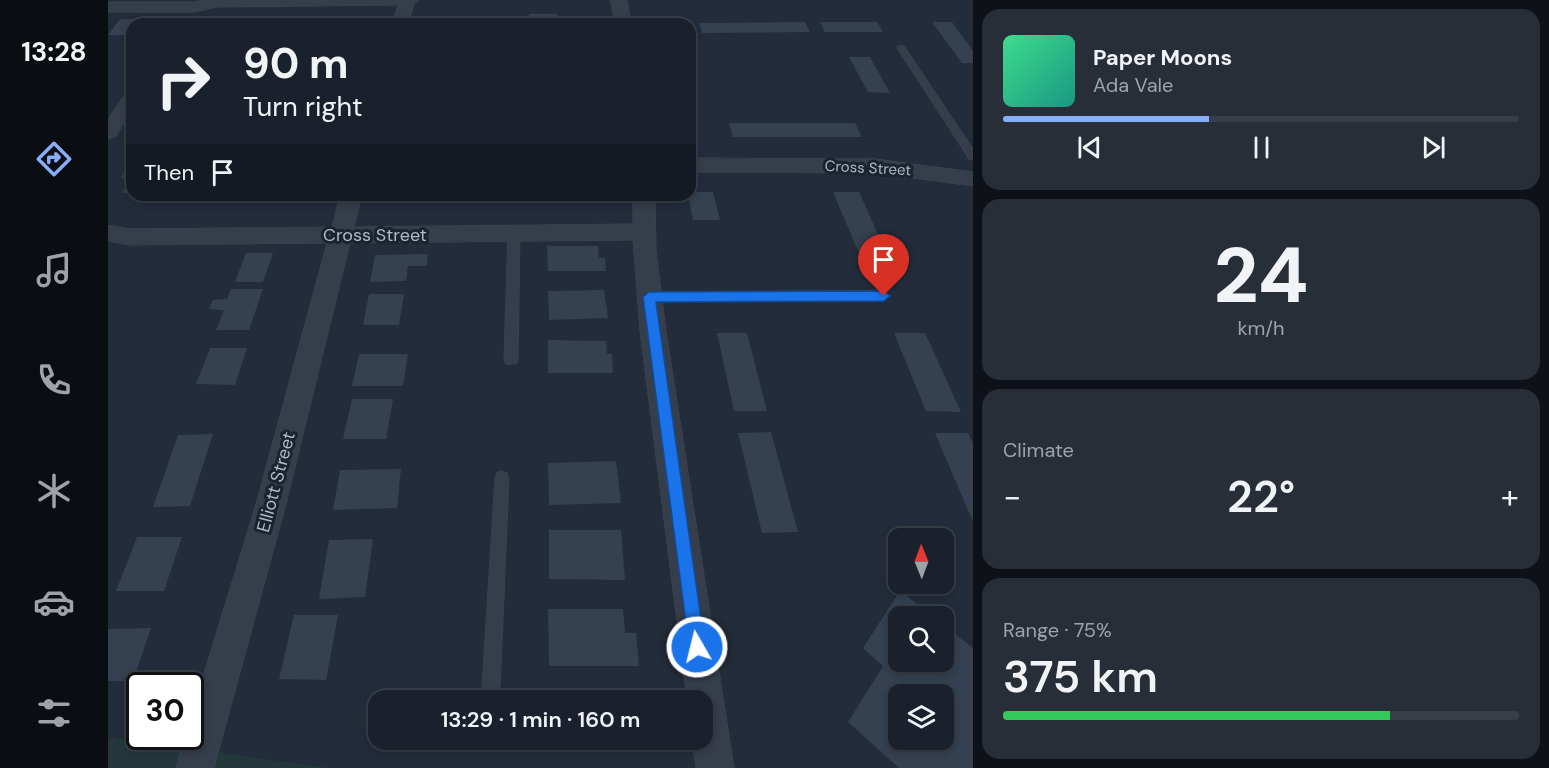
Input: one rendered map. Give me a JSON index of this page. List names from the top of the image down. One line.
{"streets":{"street":["Cross Street","Elliott Street"]},"crossings":[["Cross Street","Elliott Street"]],"north":"top","page":{"tabs":"13:28","turn":["90 m","Turn right"],"song":["Paper Moons","Ada Vale"],"then":"Then","tile":[["24","km/h"],"Climate",["Range · 75%","375 km"]],"heat":["−","22°","+"],"limit":"30","trip":"13:29 · 1 min · 160 m"}}
